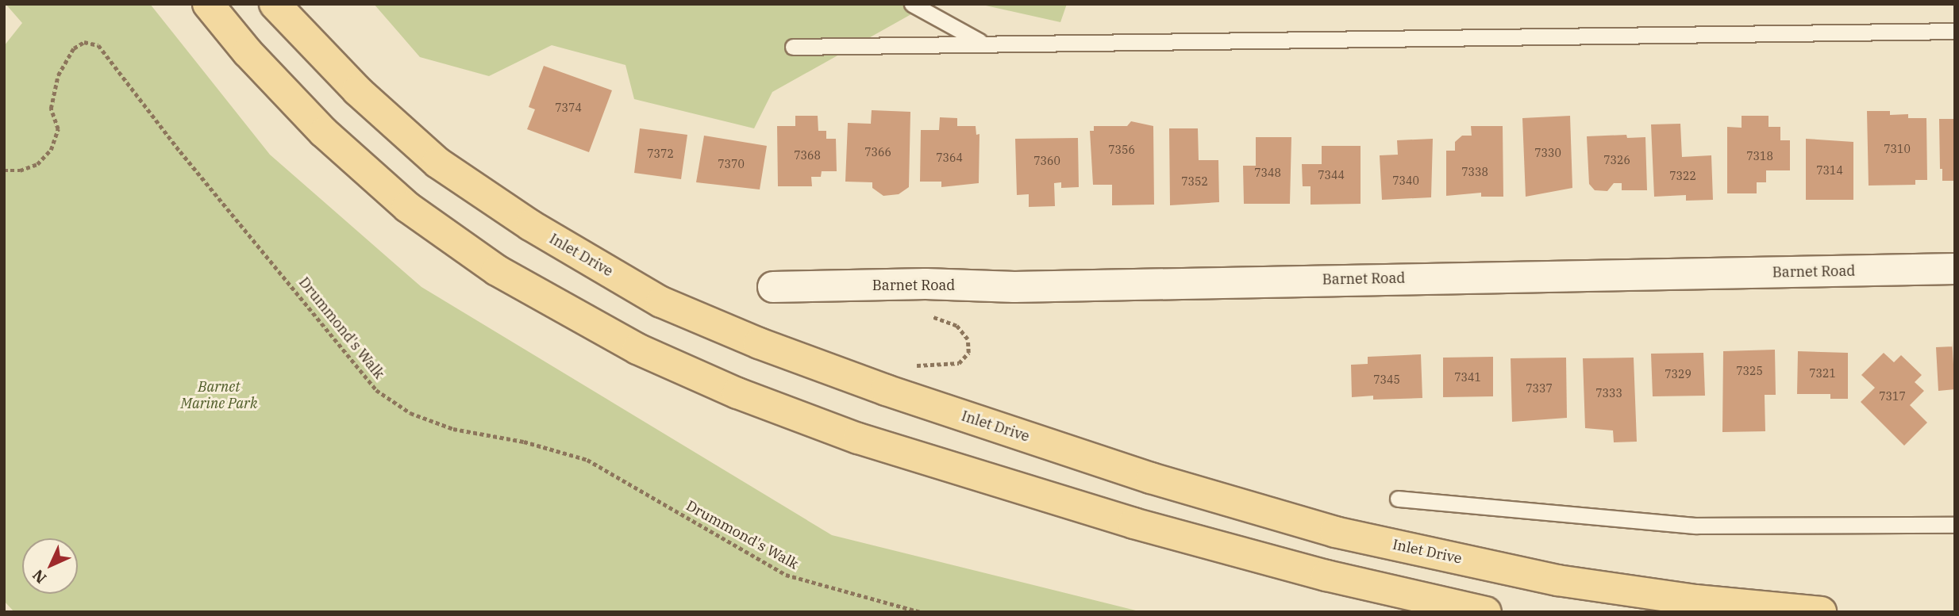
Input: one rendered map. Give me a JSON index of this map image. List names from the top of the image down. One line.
{"streets":{"main road":["Inlet Drive"],"street":["Barnet Road"],"path":["Drummond's Walk"]},"parks":["Barnet Marine Park"],"house_numbers":["7374","7310","7356","7366","7330","7372","7368","7318","7364","7326","7360","7370","7314","7338","7348","7344","7322","7340","7352","7325","7321","7329","7341","7345","7337","7333","7317"],"north":"bottom left"}
